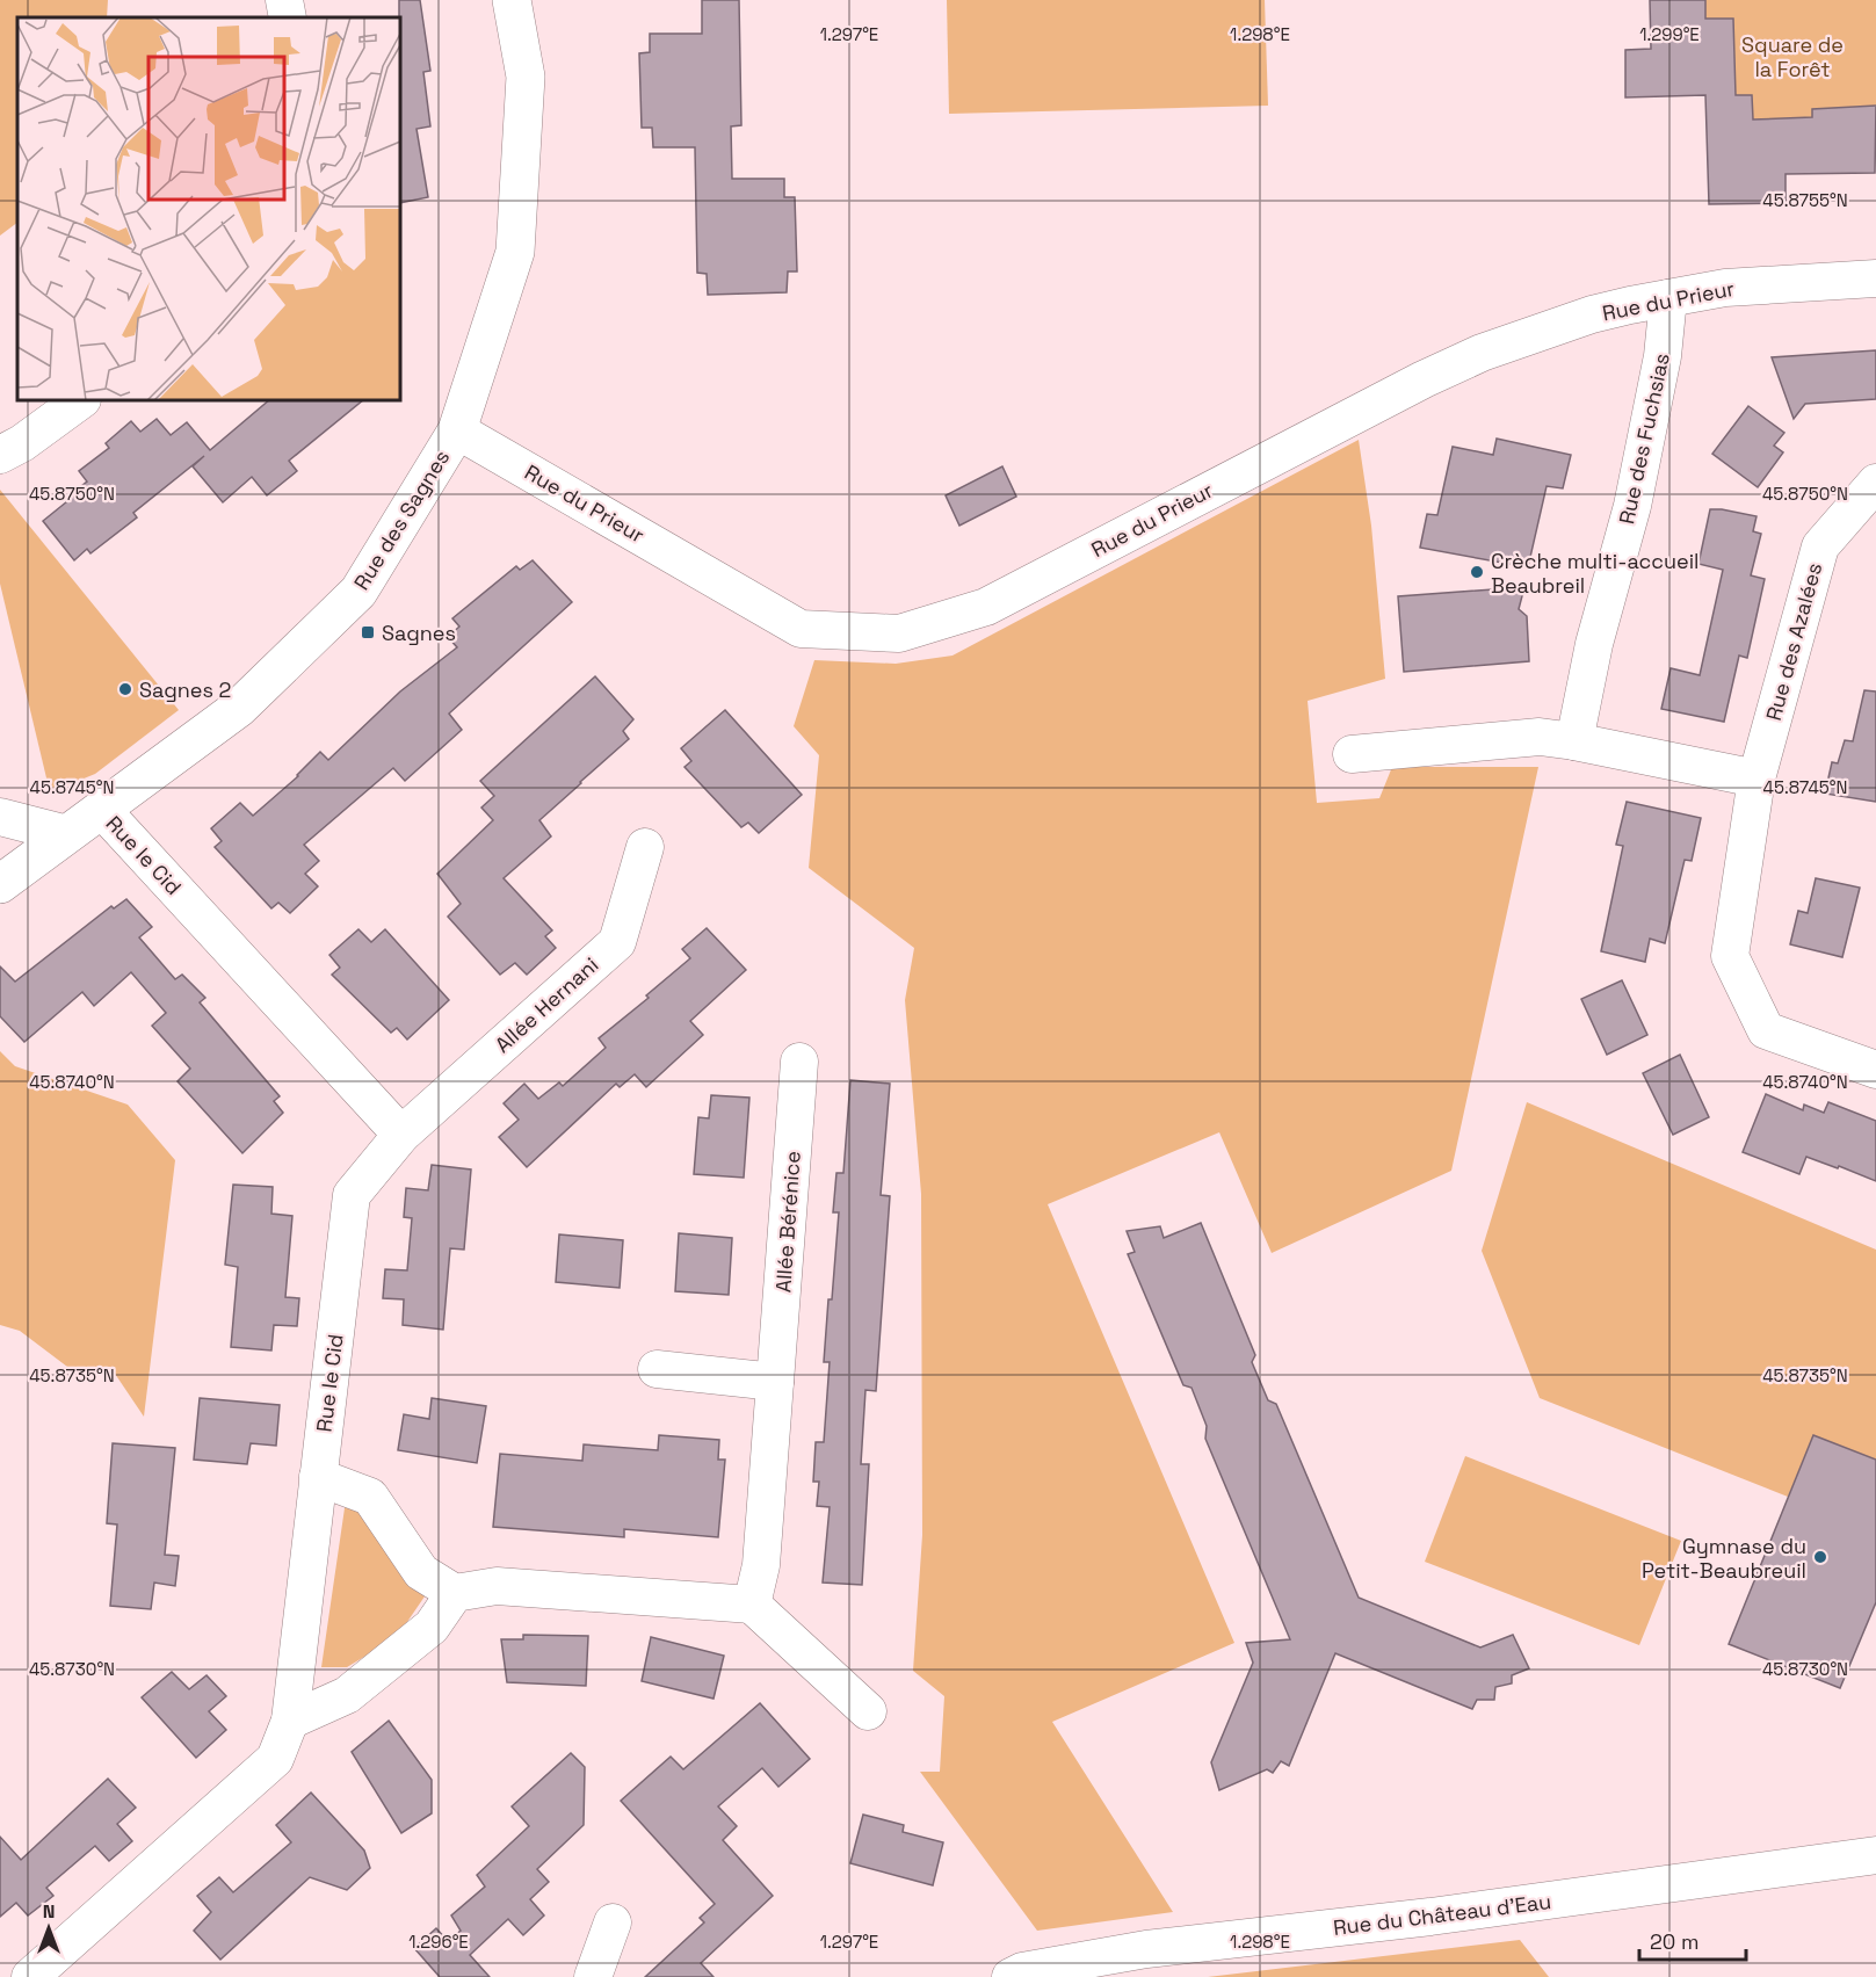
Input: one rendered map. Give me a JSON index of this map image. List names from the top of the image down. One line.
{"streets":{"street":["Rue du Prieur","Rue des Fuchsias","Rue des Sagnes","Rue des Azalées","Rue le Cid","Allée Hernani","Allée Bérénice","Rue du Château d'Eau"]},"crossings":[["Rue du Prieur","Rue des Fuchsias"],["Rue du Prieur","Rue des Sagnes"],["Rue des Sagnes","Rue le Cid"],["Rue le Cid","Allée Hernani"]],"parks":["Square de la Forêt"],"places":{"other":["Crèche multi-accueil Beaubreil","Sagnes 2","Gymnase du Petit-Beaubreuil"],"transit":["Sagnes"]},"scale_bar":"20 m","north":"top","coordinates":["1.297°E","1.298°E","1.299°E","45.8755°N","45.8750°N","45.8745°N","45.8740°N","45.8735°N","45.8730°N","1.296°E"]}
